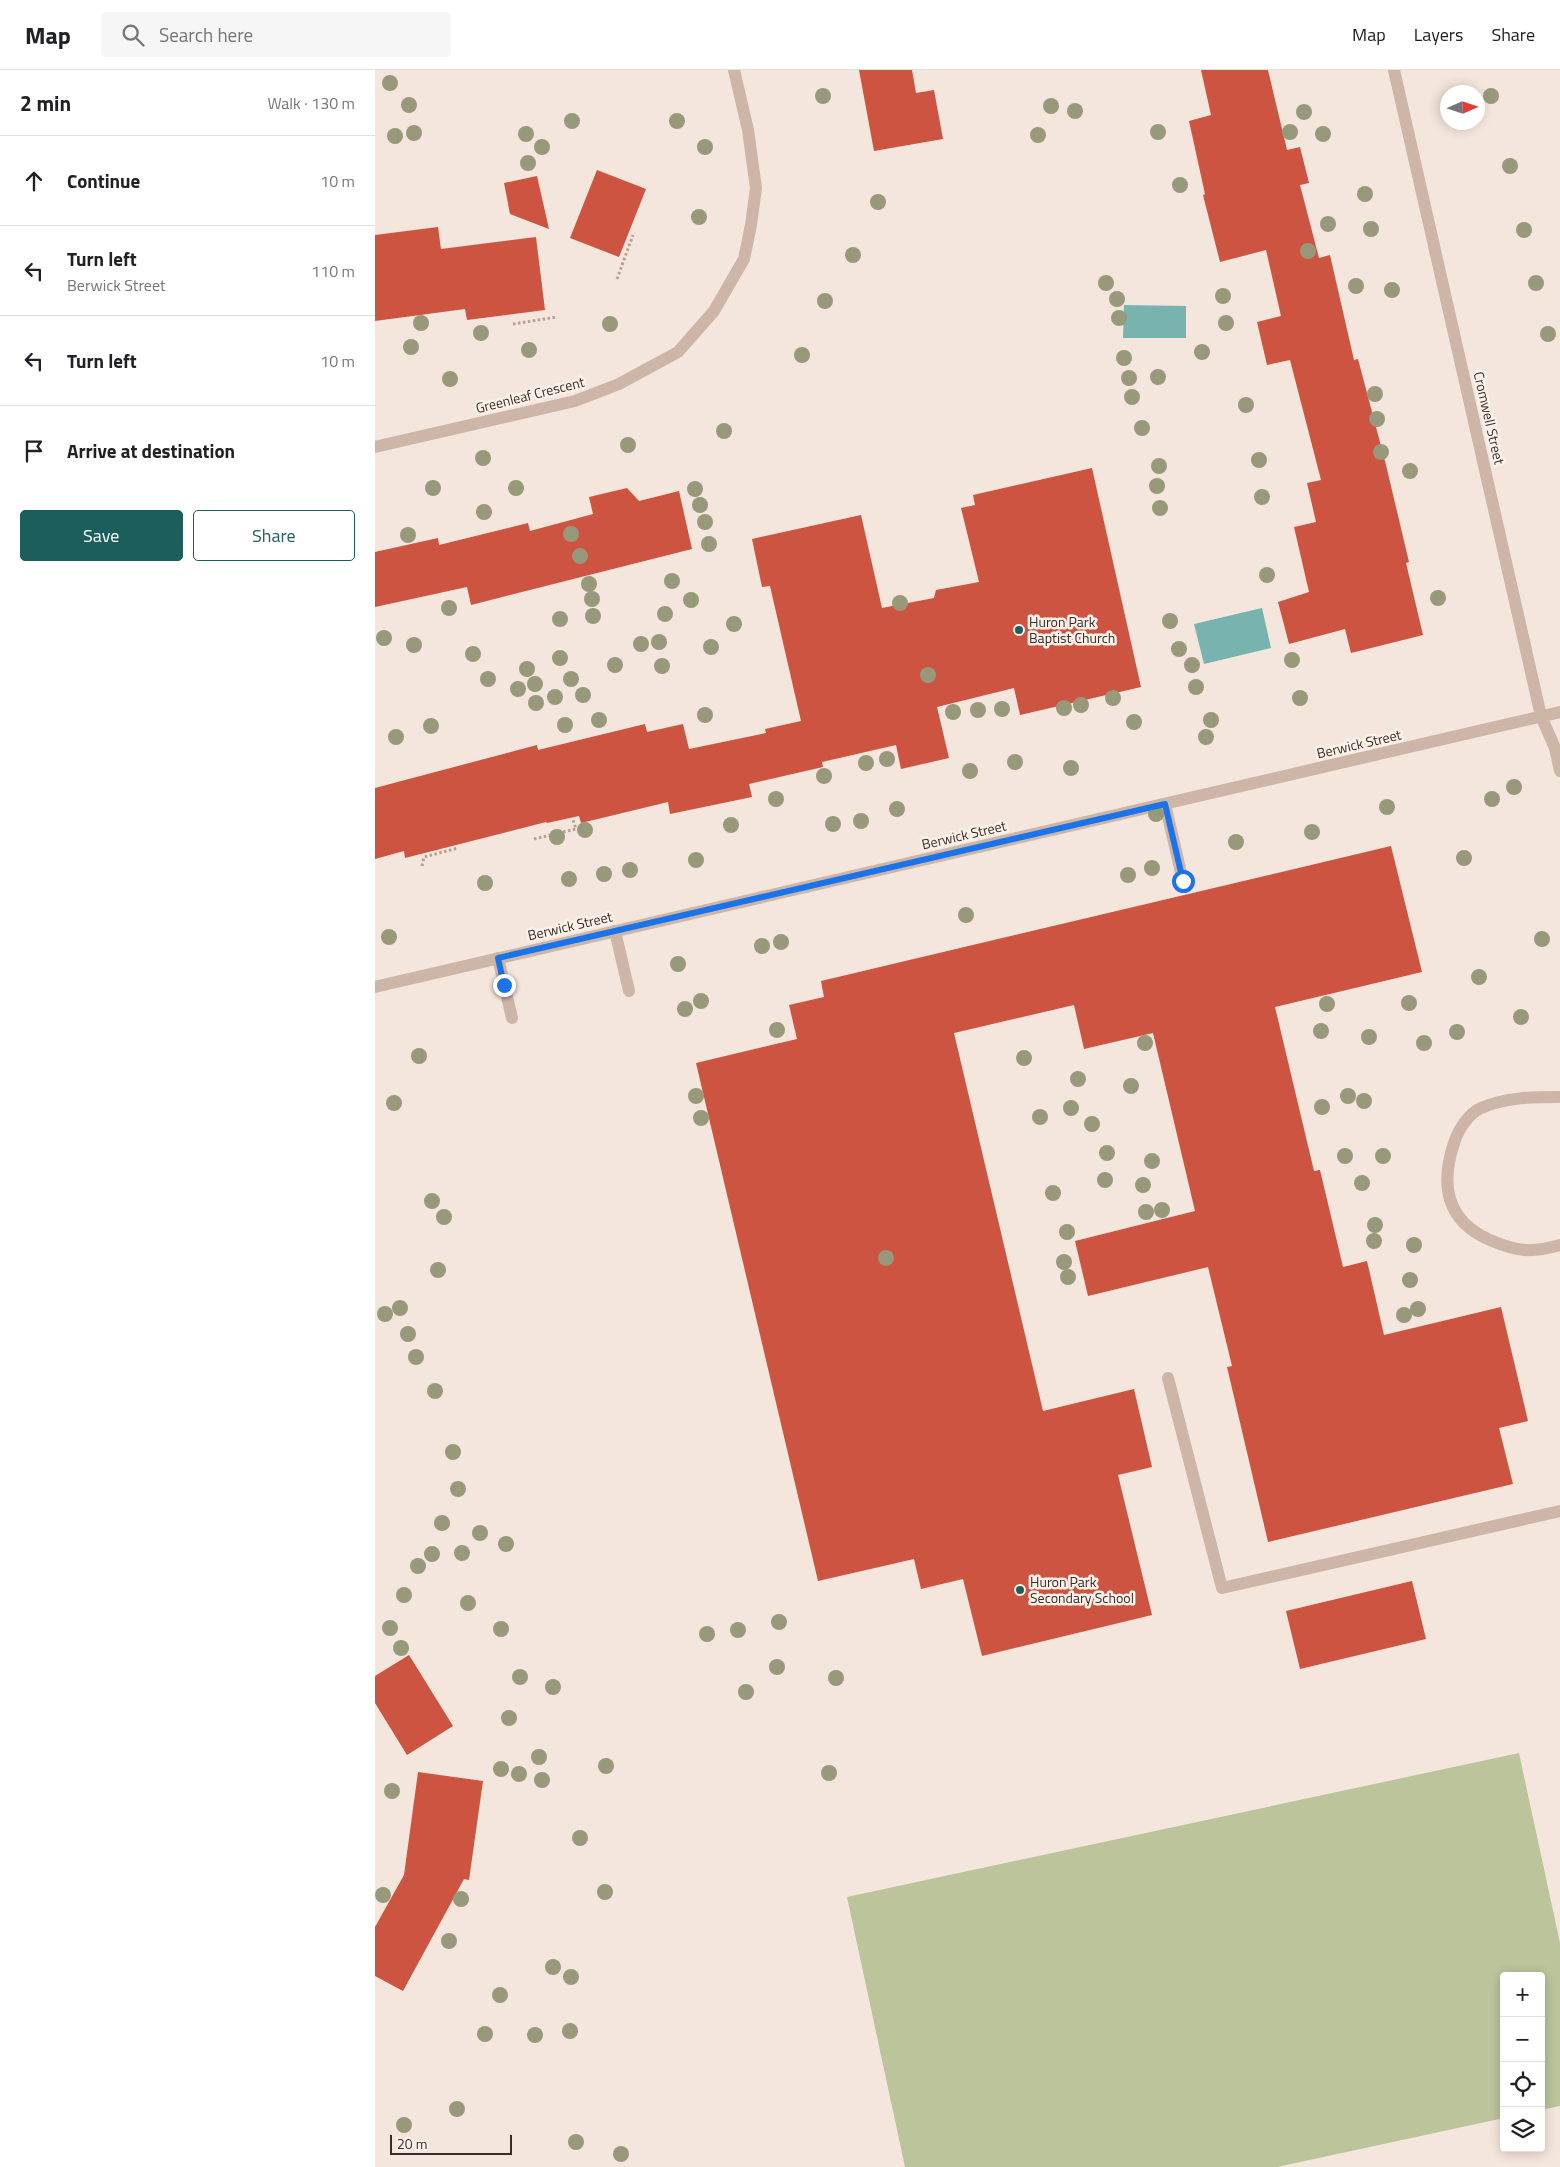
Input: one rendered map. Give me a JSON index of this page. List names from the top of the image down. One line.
{"streets":{"street":["Greenleaf Crescent","Cromwell Street","Berwick Street"]},"crossings":[["Cromwell Street","Berwick Street"]],"places":["Huron Park Baptist Church","Huron Park Secondary School"],"scale_bar":"20 m","north":"right","page":{"header":"Map","search":"Search here","nav":["Map","Layers","Share"],"heading":["2 min","Walk · 130 m"],"list":[["Continue","10 m"],["Turn left","Berwick Street","110 m"],["Turn left","10 m"],"Arrive at destination"],"buttons":["Save","Share"],"map_buttons":["+","−"],"scale":"20 m"}}
